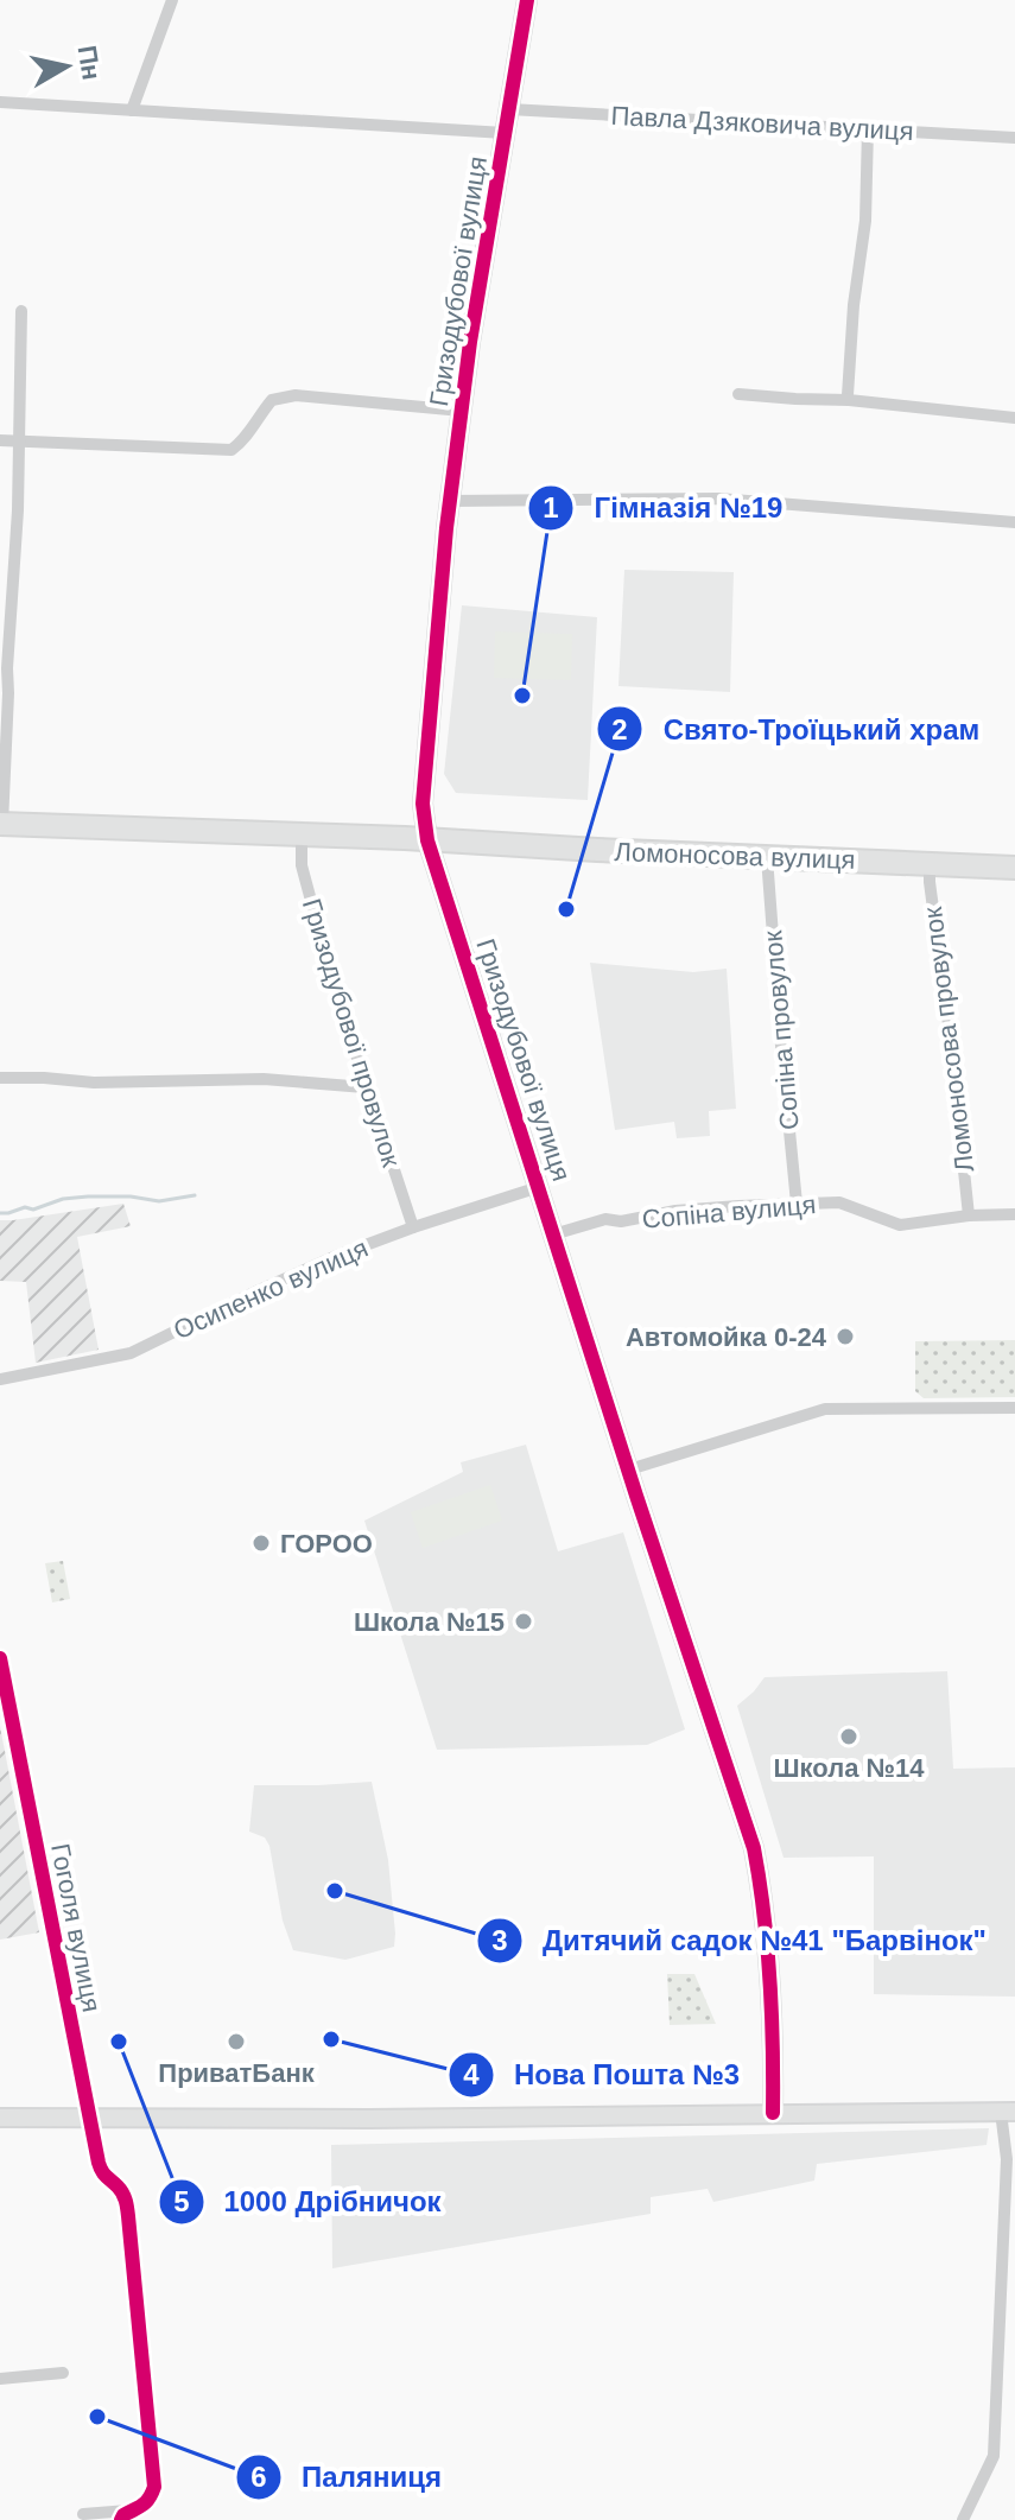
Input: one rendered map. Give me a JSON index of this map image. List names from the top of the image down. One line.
{"streets":{"highway":["Ломоносова вулиця"],"street":["Павла Дзяковича вулиця","Гризодубової вулиця","Сопіна провулок","Гризодубової провулок","Ломоносова провулок","Сопіна вулиця","Осипенко вулиця","Гоголя вулиця"]},"crossings":[["Павла Дзяковича вулиця","Гризодубової вулиця"],["Гризодубової вулиця","Ломоносова вулиця"],["Гризодубової вулиця","Сопіна вулиця"],["Гризодубової вулиця","Осипенко вулиця"],["Ломоносова вулиця","Сопіна провулок"],["Ломоносова вулиця","Гризодубової провулок"],["Ломоносова вулиця","Ломоносова провулок"],["Сопіна провулок","Сопіна вулиця"],["Гризодубової провулок","Осипенко вулиця"],["Ломоносова провулок","Сопіна вулиця"]],"places":["Гімназія №19","Свято-Троїцький храм","Автомойка 0-24","ГОРОО","Школа №15","Школа №14","Дитячий садок №41 \"Барвінок\"","Нова Пошта №3","1000 Дрібничок","ПриватБанк","Паляниця"],"north":"right"}
